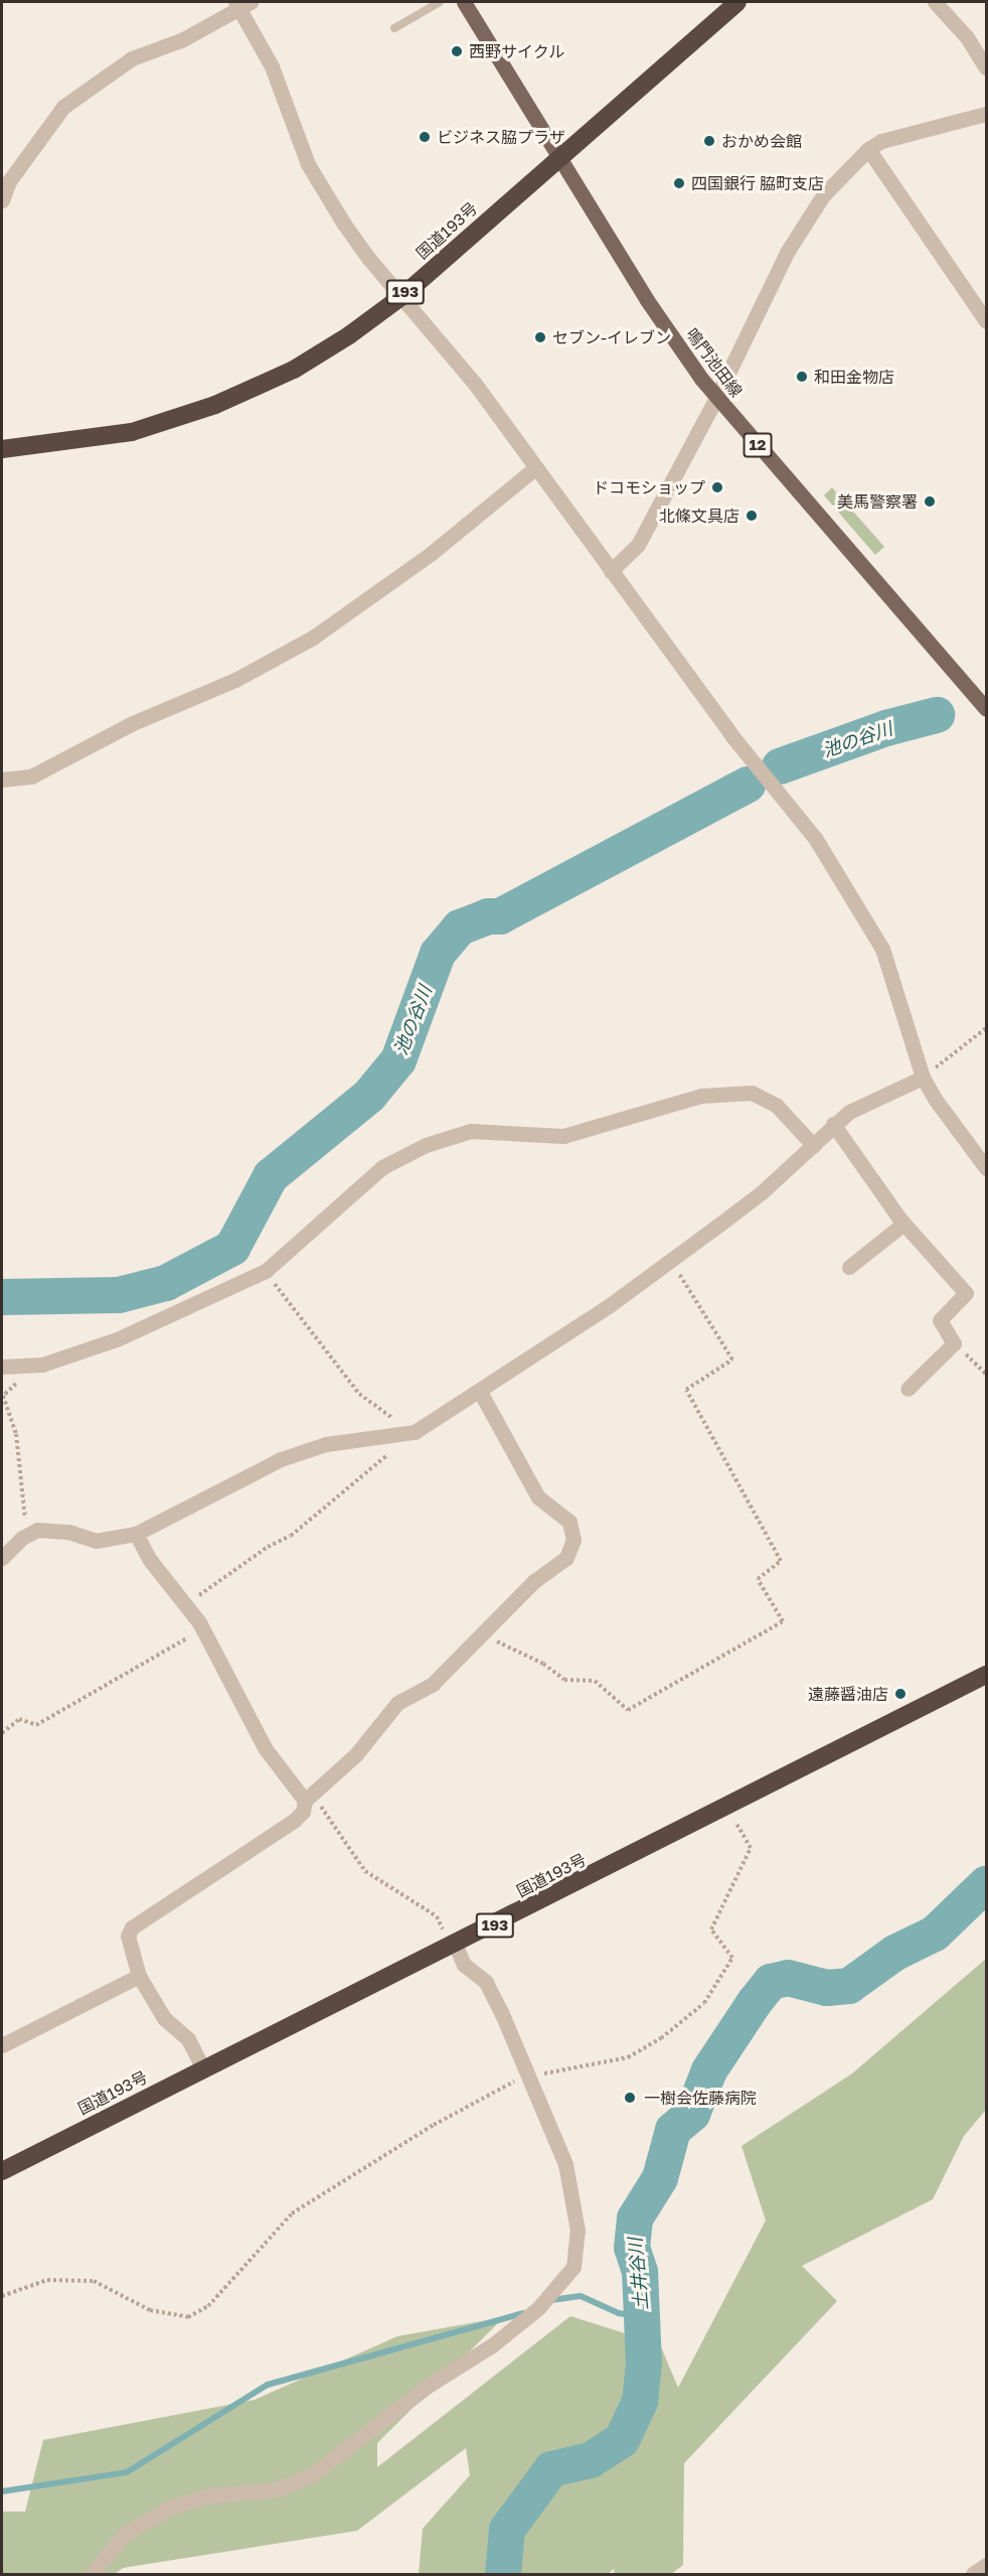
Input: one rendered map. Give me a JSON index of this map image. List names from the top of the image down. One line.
{"streets":{"highway":["国道193号","193"],"main road":["鳴門池田線","12"]},"crossings":[["国道193号","鳴門池田線"]],"water":["池の谷川","土井谷川"],"places":["西野サイクル","ビジネス脇プラザ","おかめ会館","四国銀行 脇町支店","セブン-イレブン","和田金物店","ドコモショップ","美馬警察署","北條文具店","遠藤醤油店","一樹会佐藤病院"]}
